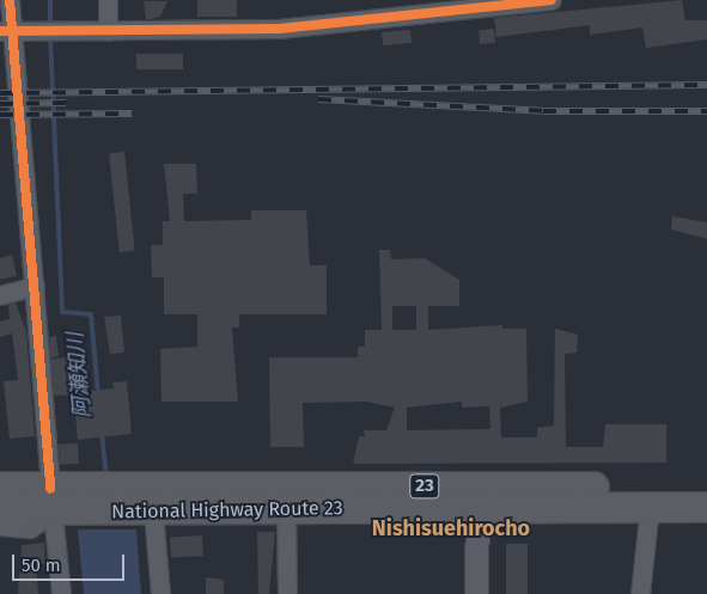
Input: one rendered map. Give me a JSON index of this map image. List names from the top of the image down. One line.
{"streets":{"highway":["23","National Highway Route 23"]},"districts":["Nishisuehirocho"],"water":["阿瀬知川"],"scale_bar":"50 m"}
